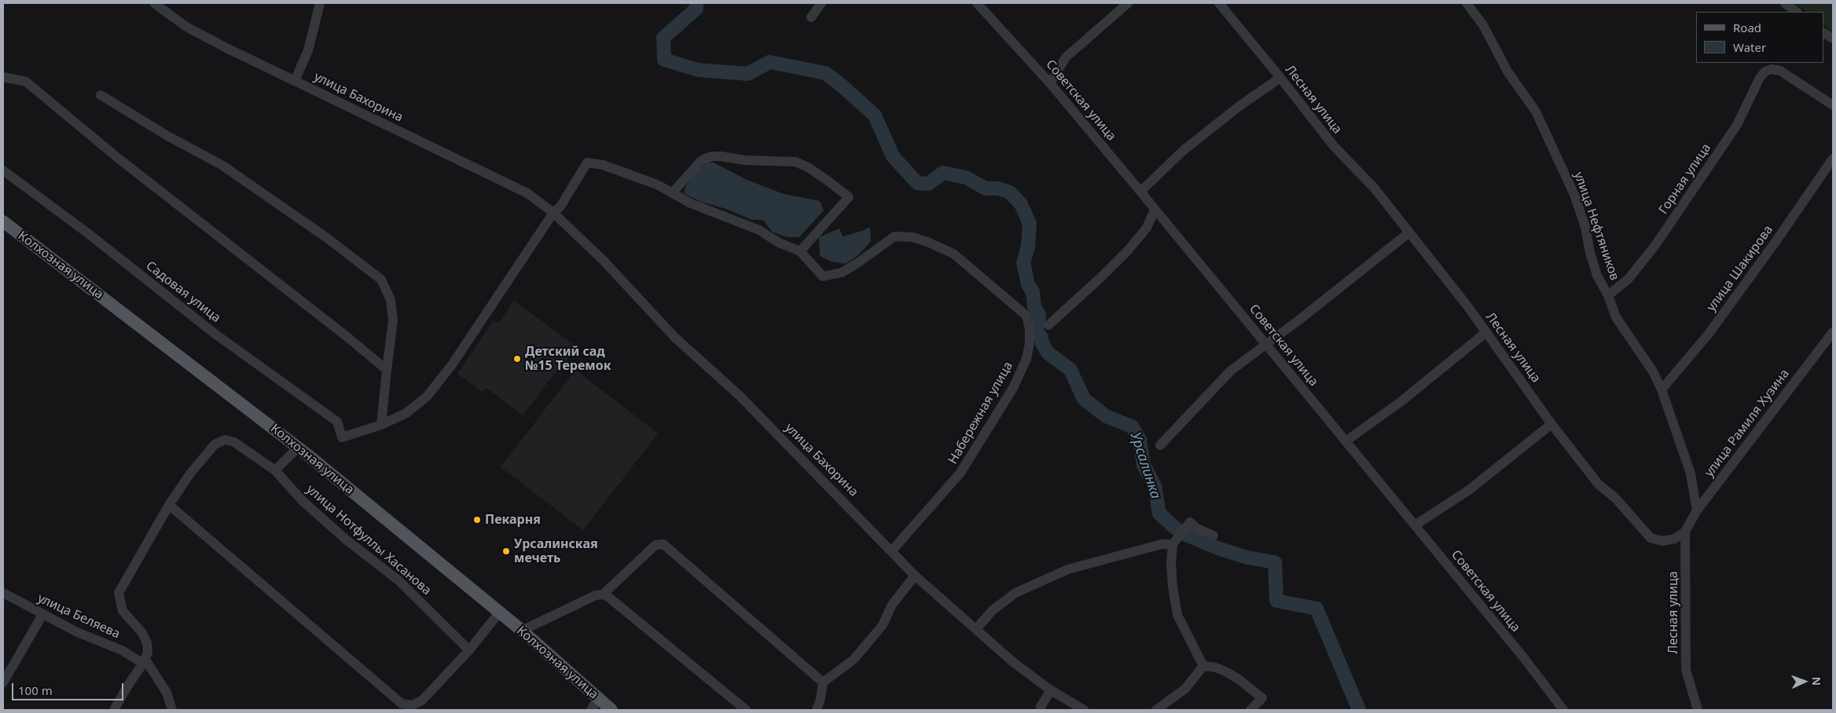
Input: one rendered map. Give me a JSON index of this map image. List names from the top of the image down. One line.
{"streets":{"main road":["Колхозная улица"],"street":["улица Бахорина","Лесная улица","Советская улица","Горная улица","улица Нефтяников","улица Шакирова","Садовая улица","Набережная улица","улица Рамиля Хузина","улица Нотфуллы Хасанова","улица Беляева"]},"crossings":[["улица Бахорина","Набережная улица"],["Лесная улица","улица Рамиля Хузина"],["Горная улица","улица Нефтяников"],["улица Нефтяников","улица Шакирова"],["улица Нефтяников","улица Рамиля Хузина"]],"water":["Урсалинка"],"places":["Детский сад №15 Теремок","Пекарня","Урсалинская мечеть"],"legend":["Road","Water"],"scale_bar":"100 m","north":"right"}
